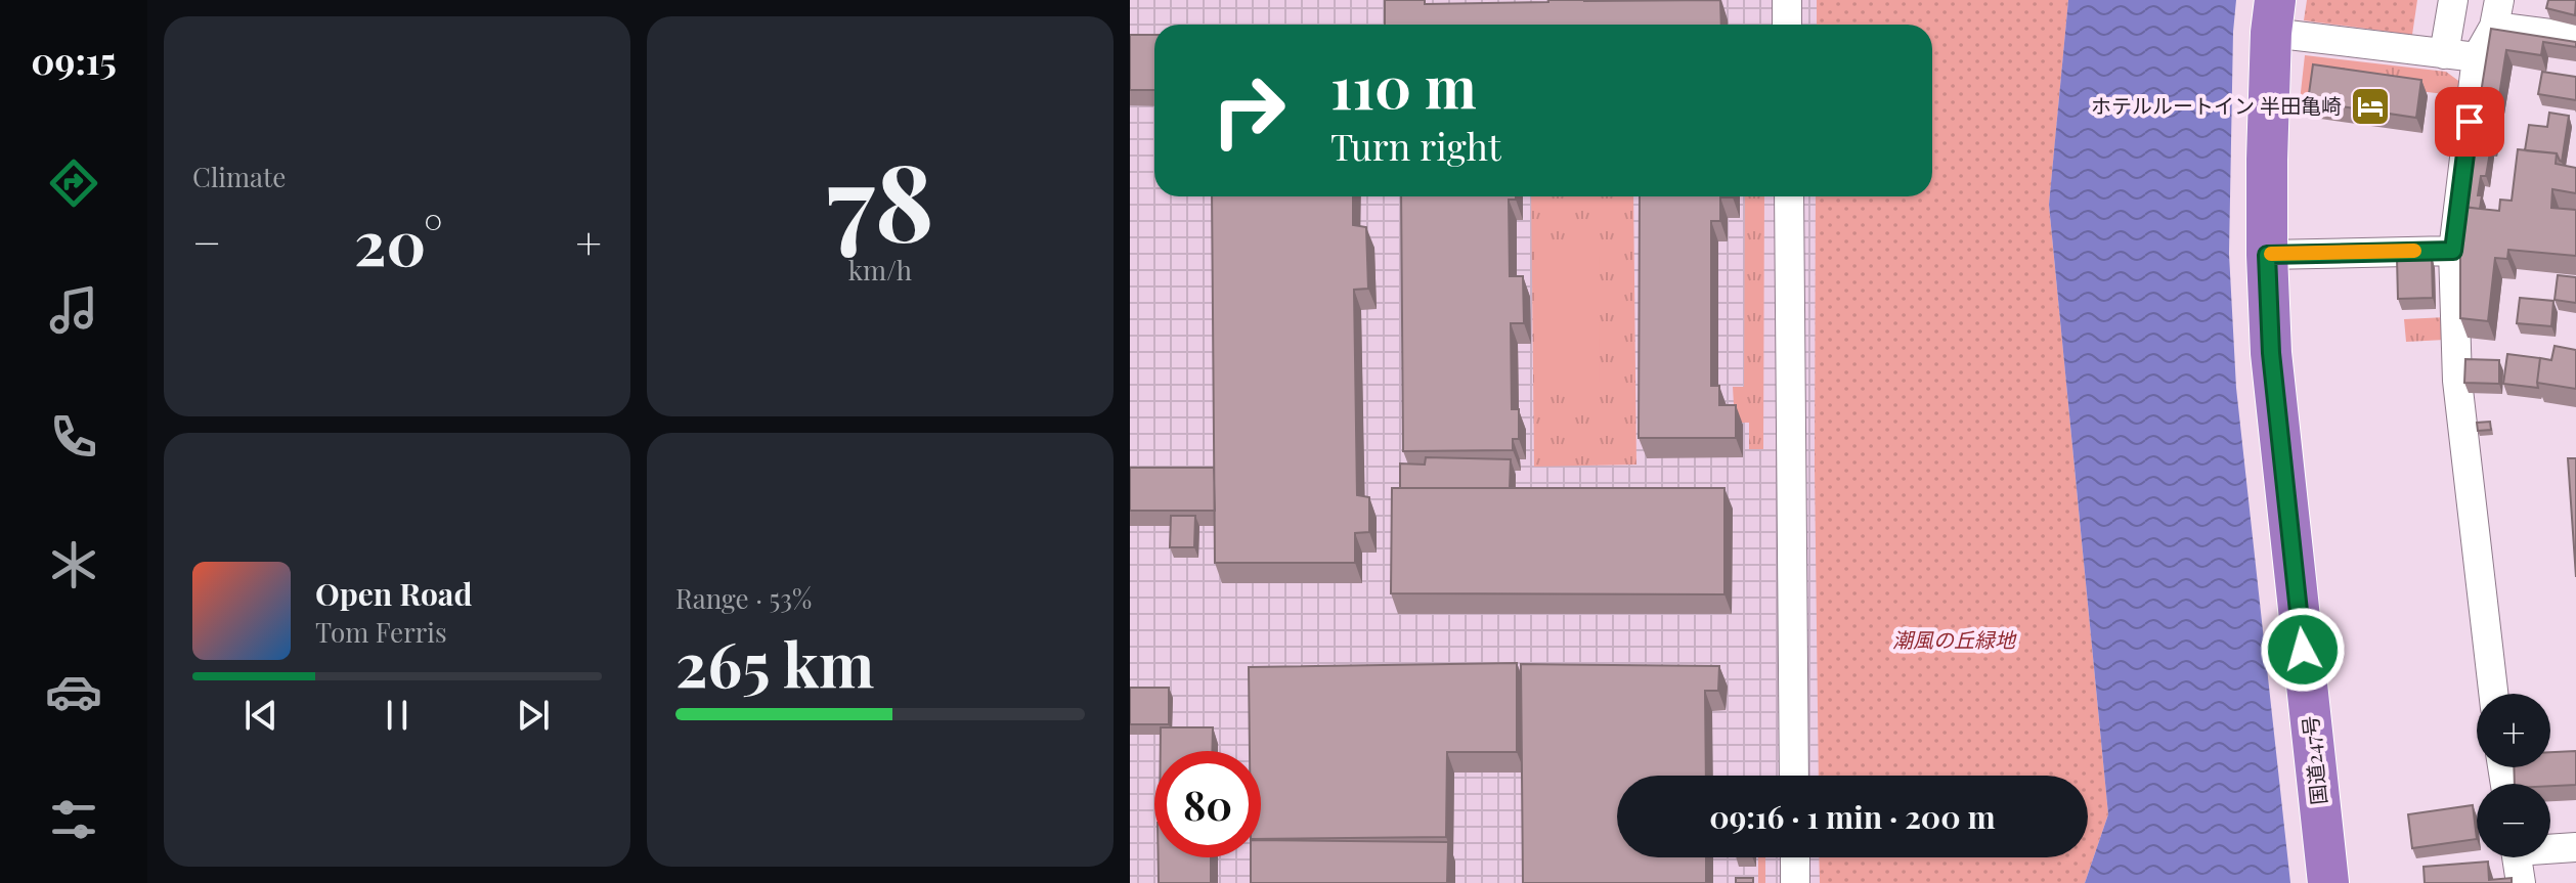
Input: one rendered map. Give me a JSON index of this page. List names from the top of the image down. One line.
{"streets":{"highway":["国道247号"]},"parks":["潮風の丘緑地"],"places":{"hotel":["ホテルルートイン 半田亀崎"]},"page":{"tabs":"09:15","tile":["Climate",["78","km/h"],["Range · 53%","265 km"]],"turn":["110 m","Turn right"],"heat":["−","20°","+"],"song":["Open Road","Tom Ferris"],"map_buttons":["+","−"],"limit":"80","trip":"09:16 · 1 min · 200 m"}}
